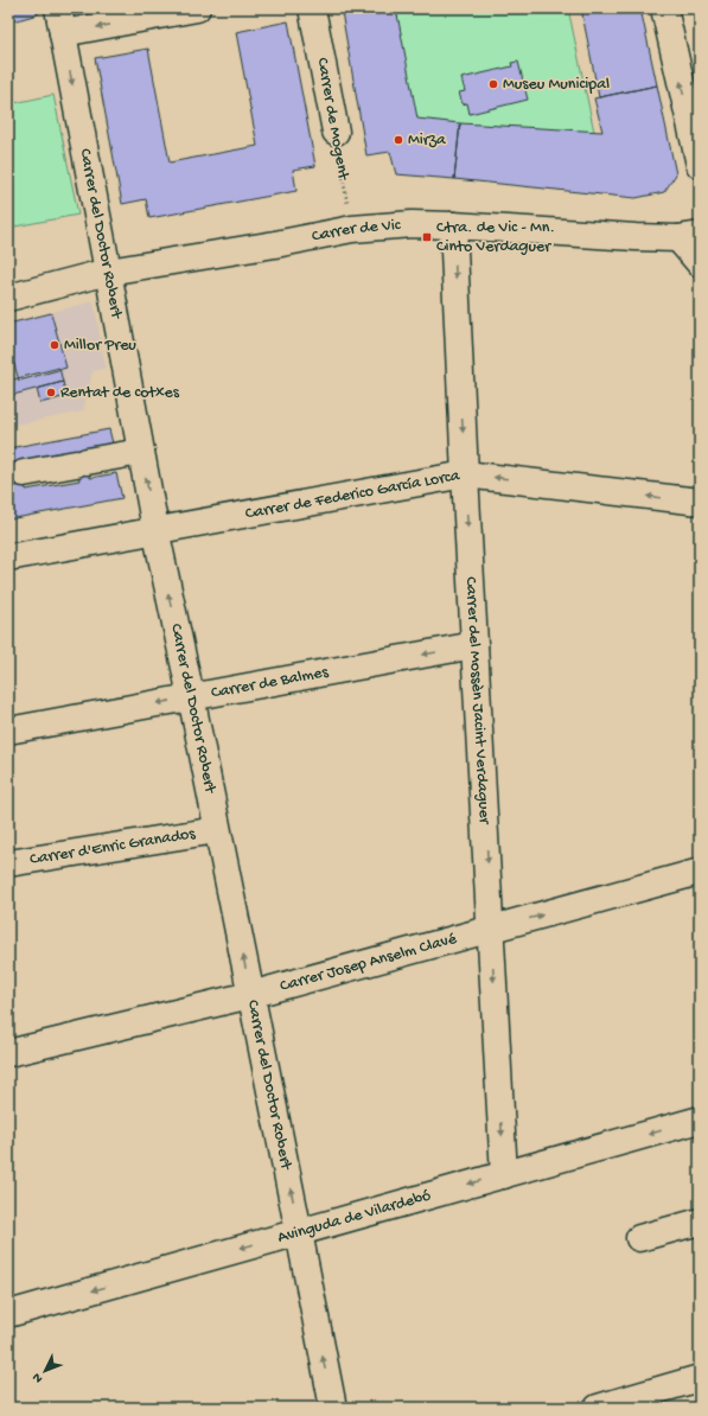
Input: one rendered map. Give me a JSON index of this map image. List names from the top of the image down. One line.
{"streets":{"street":["Carrer de Mogent","Carrer de Vic","Carrer del Doctor Robert","Carrer de Federico García Lorca","Carrer de Balmes","Carrer del Mossèn Jacint Verdaguer","Carrer d'Enric Granados","Carrer Josep Anselm Clavé","Avinguda de Vilardebó"]},"crossings":[["Carrer de Mogent","Carrer de Vic"],["Carrer de Vic","Carrer del Doctor Robert"],["Carrer de Vic","Carrer del Mossèn Jacint Verdaguer"],["Carrer del Doctor Robert","Carrer de Federico García Lorca"],["Carrer del Doctor Robert","Carrer de Balmes"],["Carrer del Doctor Robert","Carrer d'Enric Granados"],["Carrer del Doctor Robert","Carrer Josep Anselm Clavé"],["Carrer del Doctor Robert","Avinguda de Vilardebó"],["Carrer de Federico García Lorca","Carrer del Mossèn Jacint Verdaguer"],["Carrer de Balmes","Carrer del Mossèn Jacint Verdaguer"],["Carrer del Mossèn Jacint Verdaguer","Carrer Josep Anselm Clavé"],["Carrer del Mossèn Jacint Verdaguer","Avinguda de Vilardebó"]],"one_way":["Carrer de Balmes","Carrer del Mossèn Jacint Verdaguer","Avinguda de Vilardebó"],"places":{"other":["Museu Municipal","Mirza","Millor Preu","Rentat de cotxes"],"transit":["Ctra. de Vic - Mn. Cinto Verdaguer"]},"north":"bottom left"}
